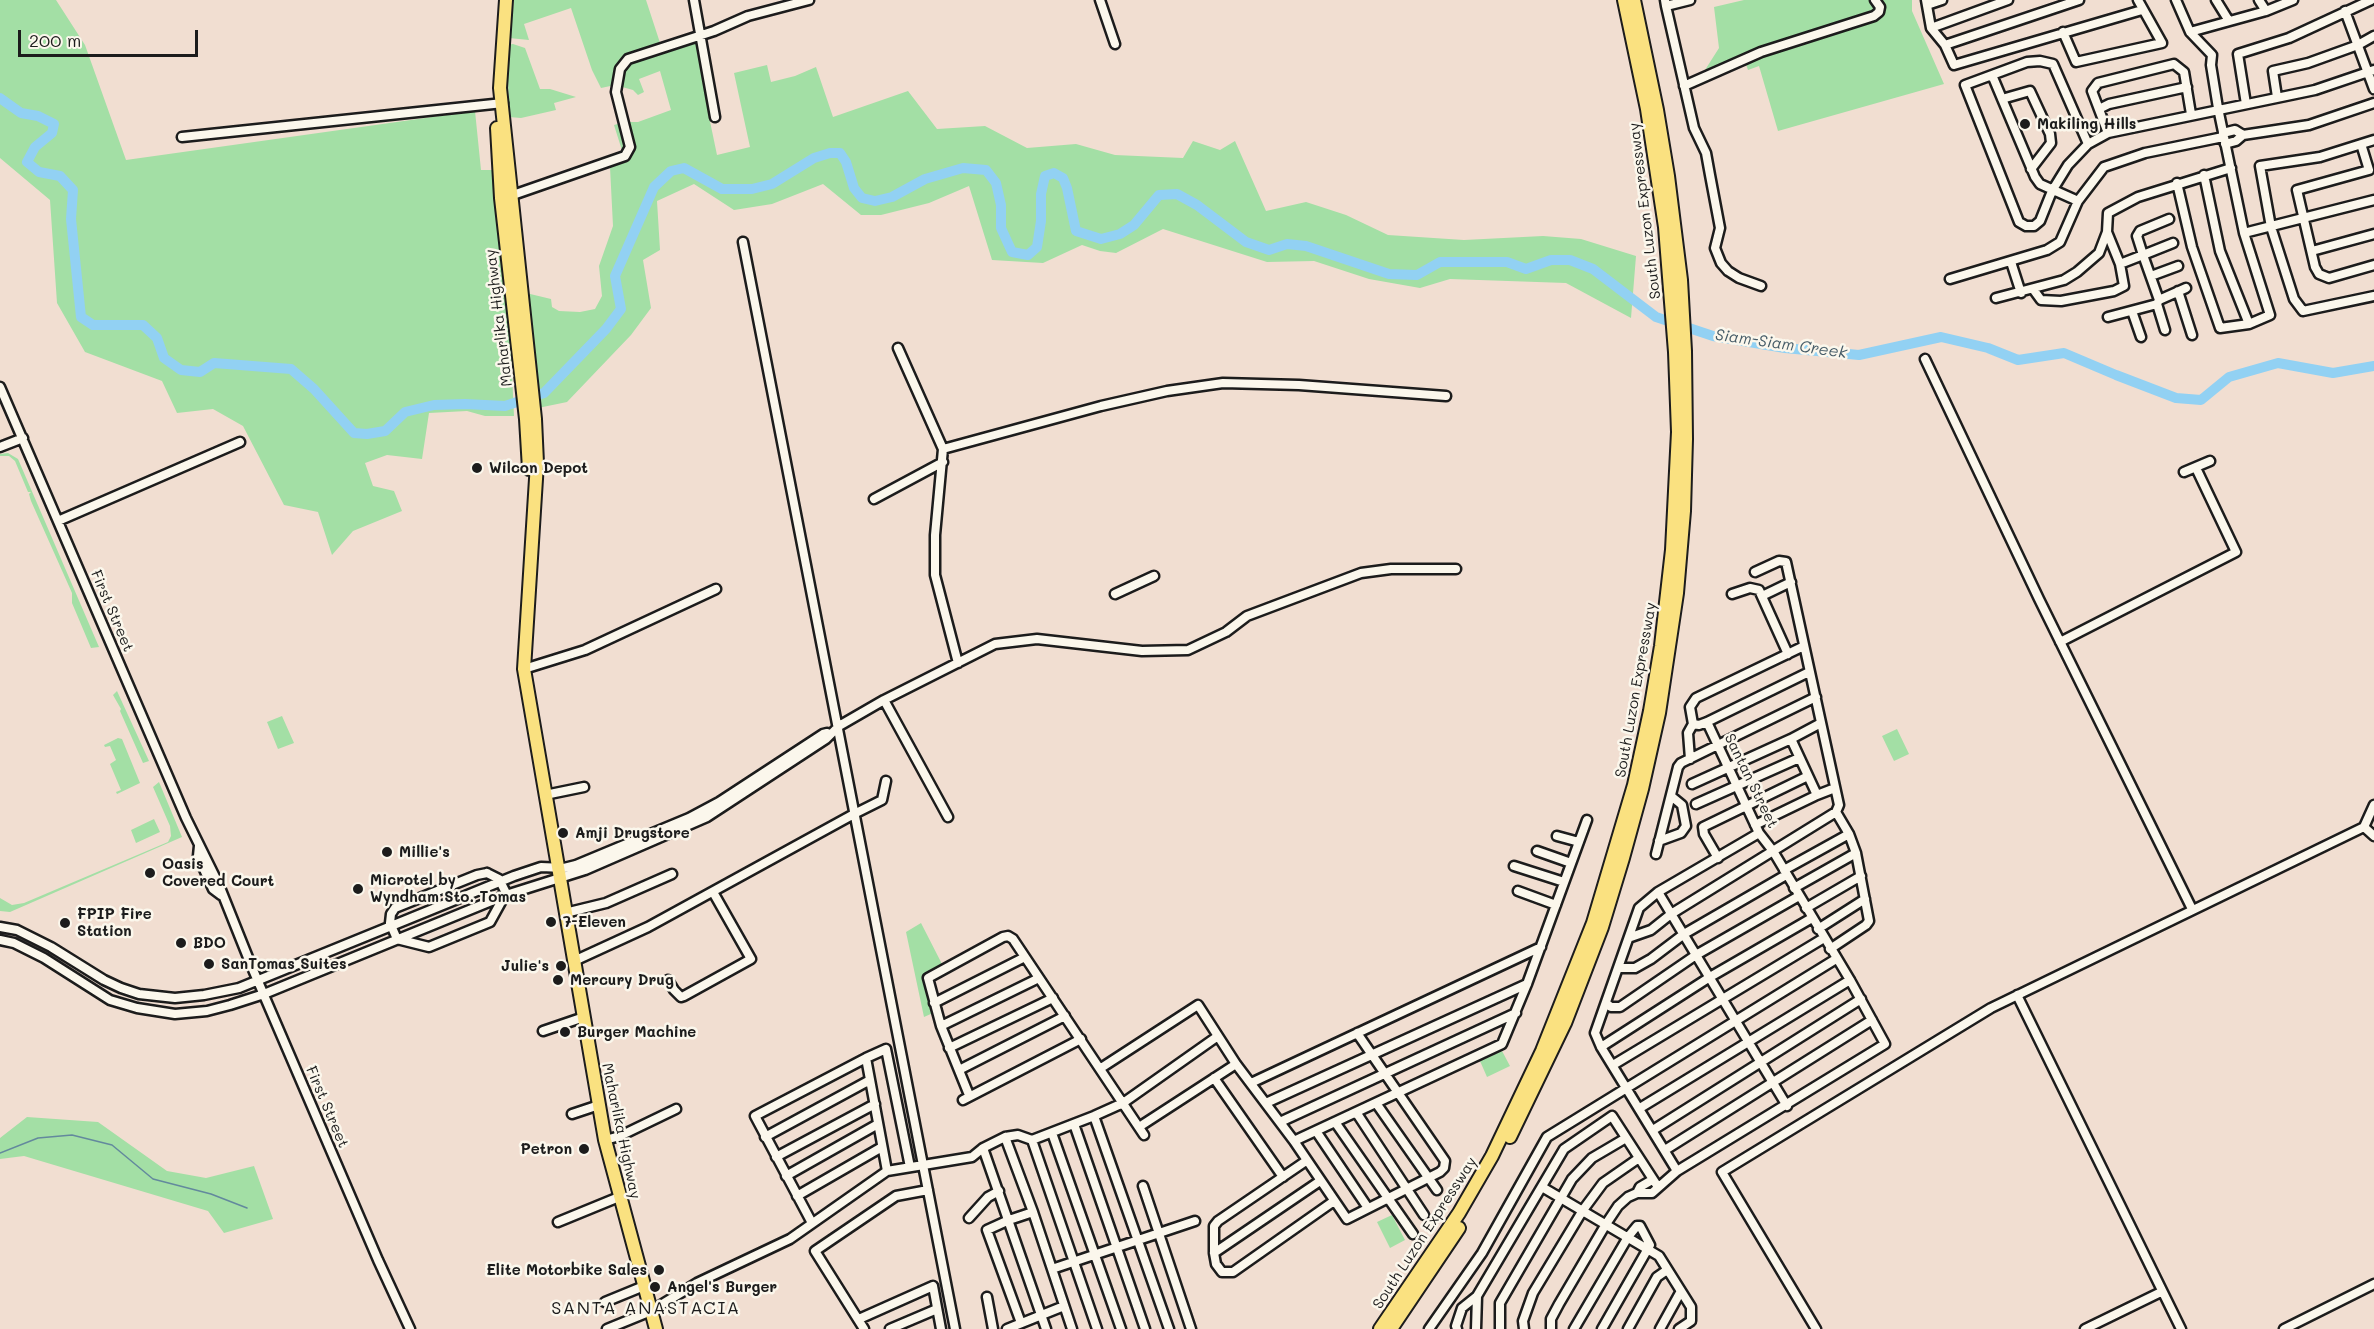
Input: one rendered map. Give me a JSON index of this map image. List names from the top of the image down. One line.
{"streets":{"highway":["South Luzon Expressway","Maharlika Highway"],"street":["First Street","Santan Street"]},"districts":["SANTA ANASTACIA"],"water":["Siam-Siam Creek"],"places":["Makiling Hills","Wilcon Depot","Amji Drugstore","Millie's","Oasis Covered Court","Microtel by Wyndham Sto. Tomas","7-Eleven","FPIP Fire Station","BDO","SanTomas Suites","Julie's","Mercury Drug","Burger Machine","Petron","Elite Motorbike Sales","Angel's Burger"],"scale_bar":"200 m"}
